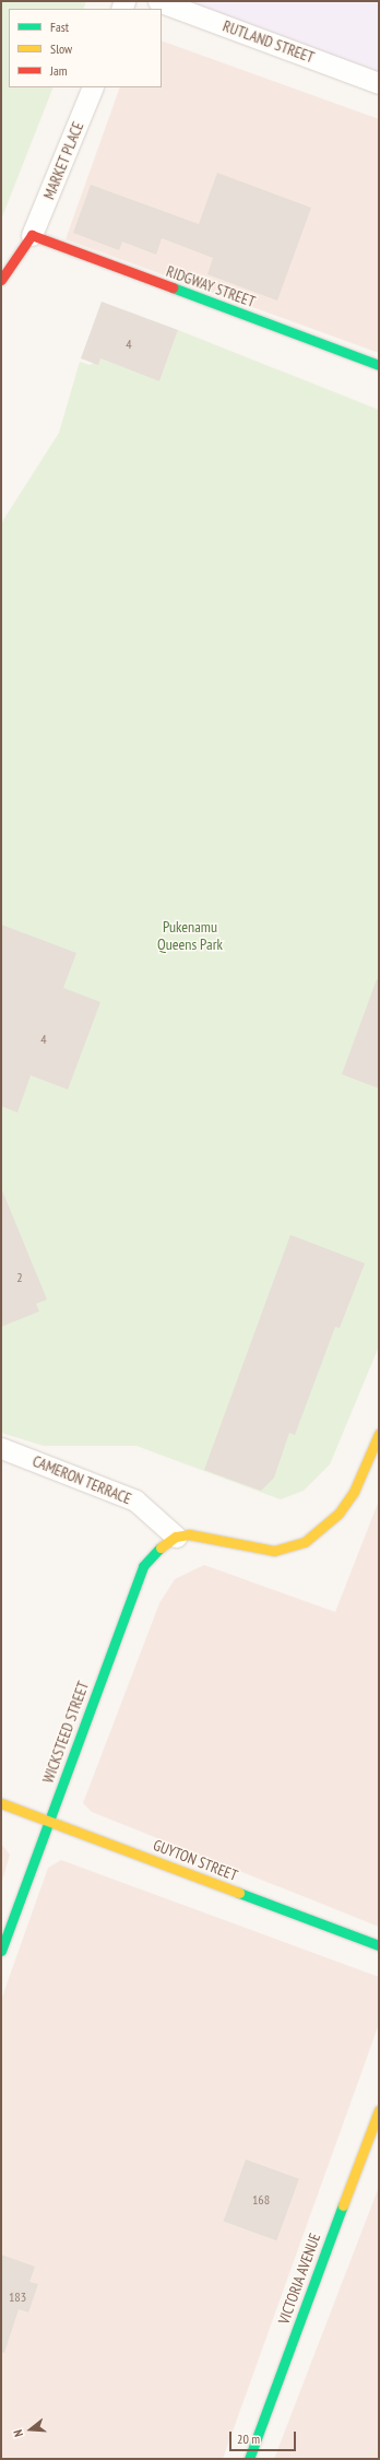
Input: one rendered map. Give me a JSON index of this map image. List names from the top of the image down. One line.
{"streets":{"street":["RUTLAND STREET","MARKET PLACE","RIDGWAY STREET","CAMERON TERRACE","WICKSTEED STREET","GUYTON STREET","VICTORIA AVENUE"]},"crossings":[["MARKET PLACE","RIDGWAY STREET"],["CAMERON TERRACE","WICKSTEED STREET"],["WICKSTEED STREET","GUYTON STREET"]],"parks":["Pukenamu Queens Park"],"house_numbers":["4","4","2","168","183"],"legend":["Fast","Slow","Jam"],"scale_bar":"20 m","north":"left"}
